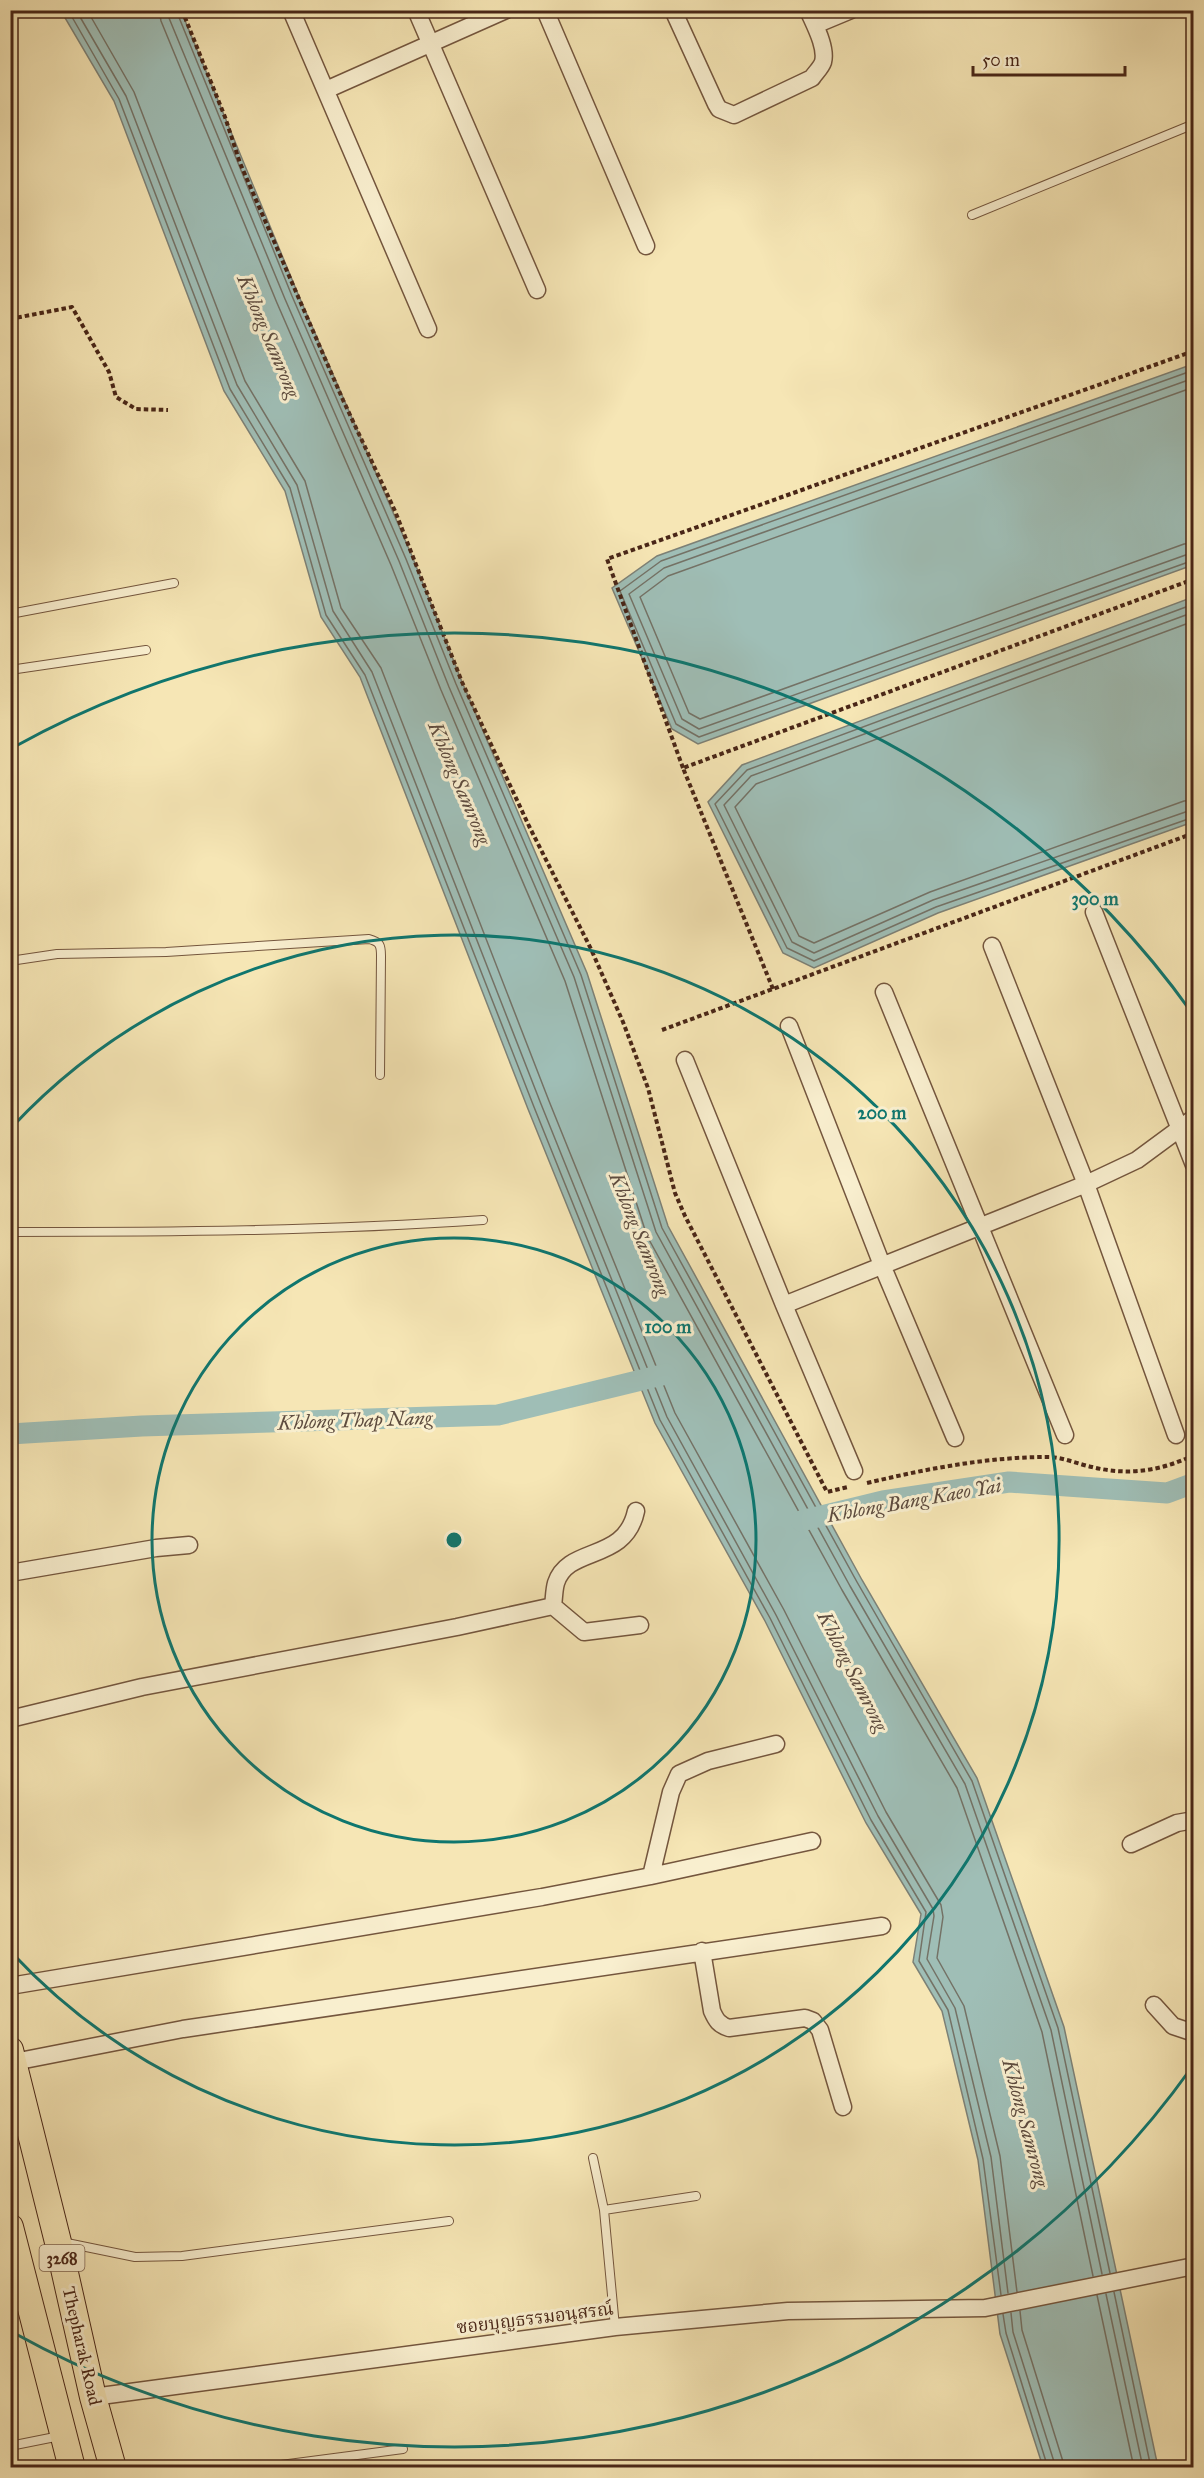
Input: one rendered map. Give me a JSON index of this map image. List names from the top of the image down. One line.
{"streets":{"main road":["3268","Thepharak Road"],"street":["ซอยบุญธรรมอนุสรณ์"]},"crossings":[["ซอยบุญธรรมอนุสรณ์","Thepharak Road"]],"water":["Khlong Samrong","Khlong Thap Nang","Khlong Bang Kaeo Yai"],"scale_bar":"50 m","rings":["300 m","200 m","100 m"]}
